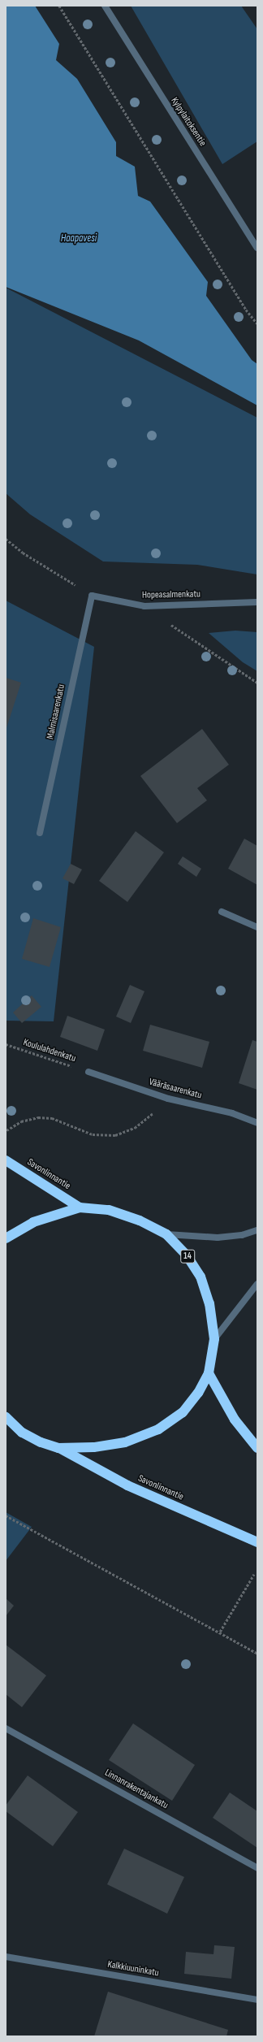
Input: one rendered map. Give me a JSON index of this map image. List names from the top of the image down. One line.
{"streets":{"highway":["Savonlinnantie","14"],"street":["Kylpylaitoksentie","Hopeasalmenkatu","Malmisaarenkatu","Vääräsaarenkatu","Linnanrakentajankatu","Kalkkiuuninkatu"],"path":["Koululahdenkatu"]},"crossings":[["Hopeasalmenkatu","Malmisaarenkatu"],["Koululahdenkatu","Vääräsaarenkatu"],["Savonlinnantie","14"]],"water":["Haapavesi"]}
